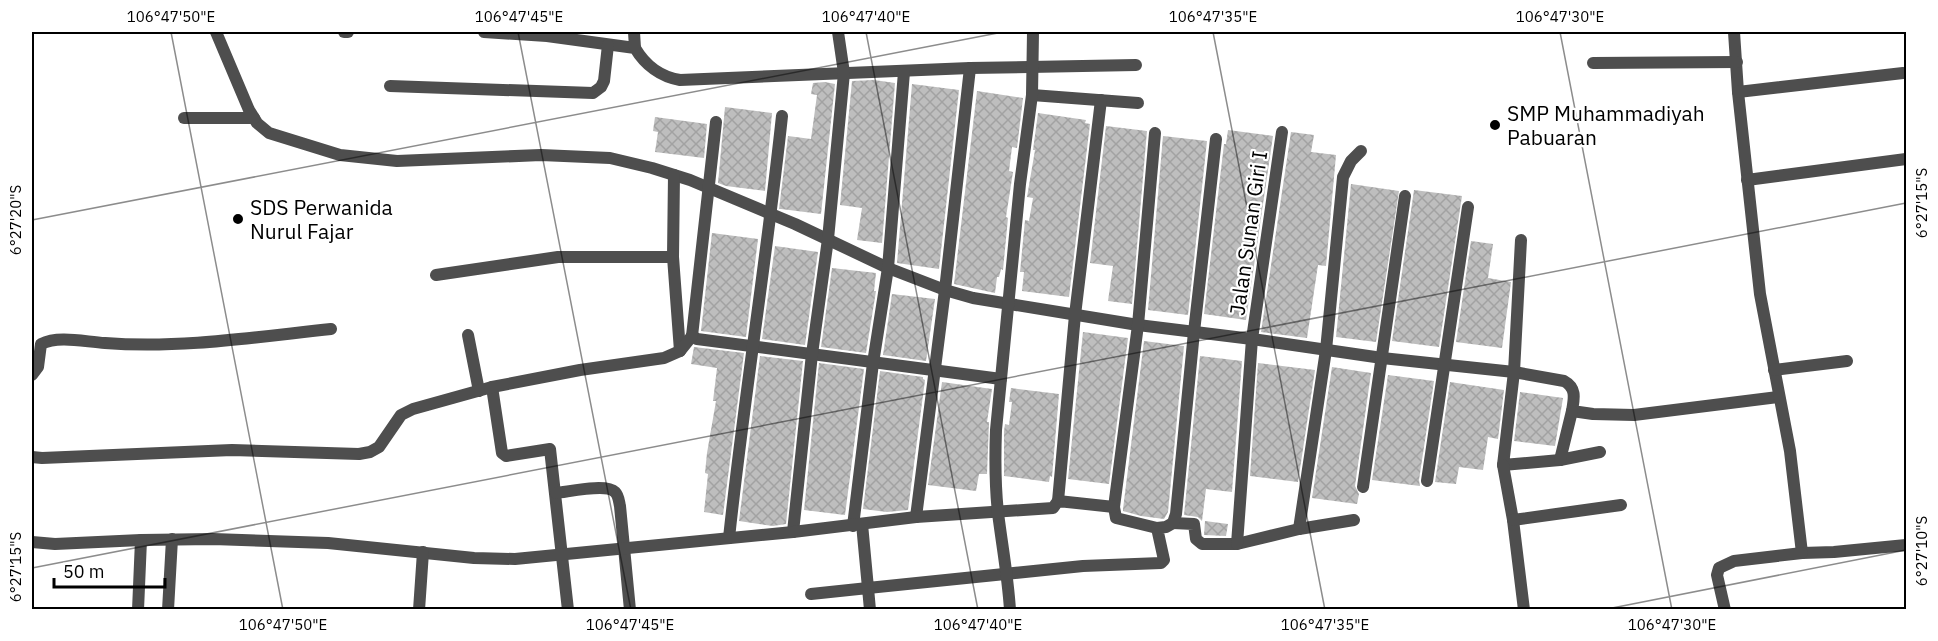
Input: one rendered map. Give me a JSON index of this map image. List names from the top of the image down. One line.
{"streets":{"street":["Jalan Sunan Giri I"]},"places":["SMP Muhammadiyah Pabuaran","SDS Perwanida Nurul Fajar"],"scale_bar":"50 m","coordinates":["106°47'50\"E","106°47'45\"E","106°47'40\"E","106°47'35\"E","106°47'30\"E","6°27'15\"S","6°27'20\"S","6°27'10\"S"]}
